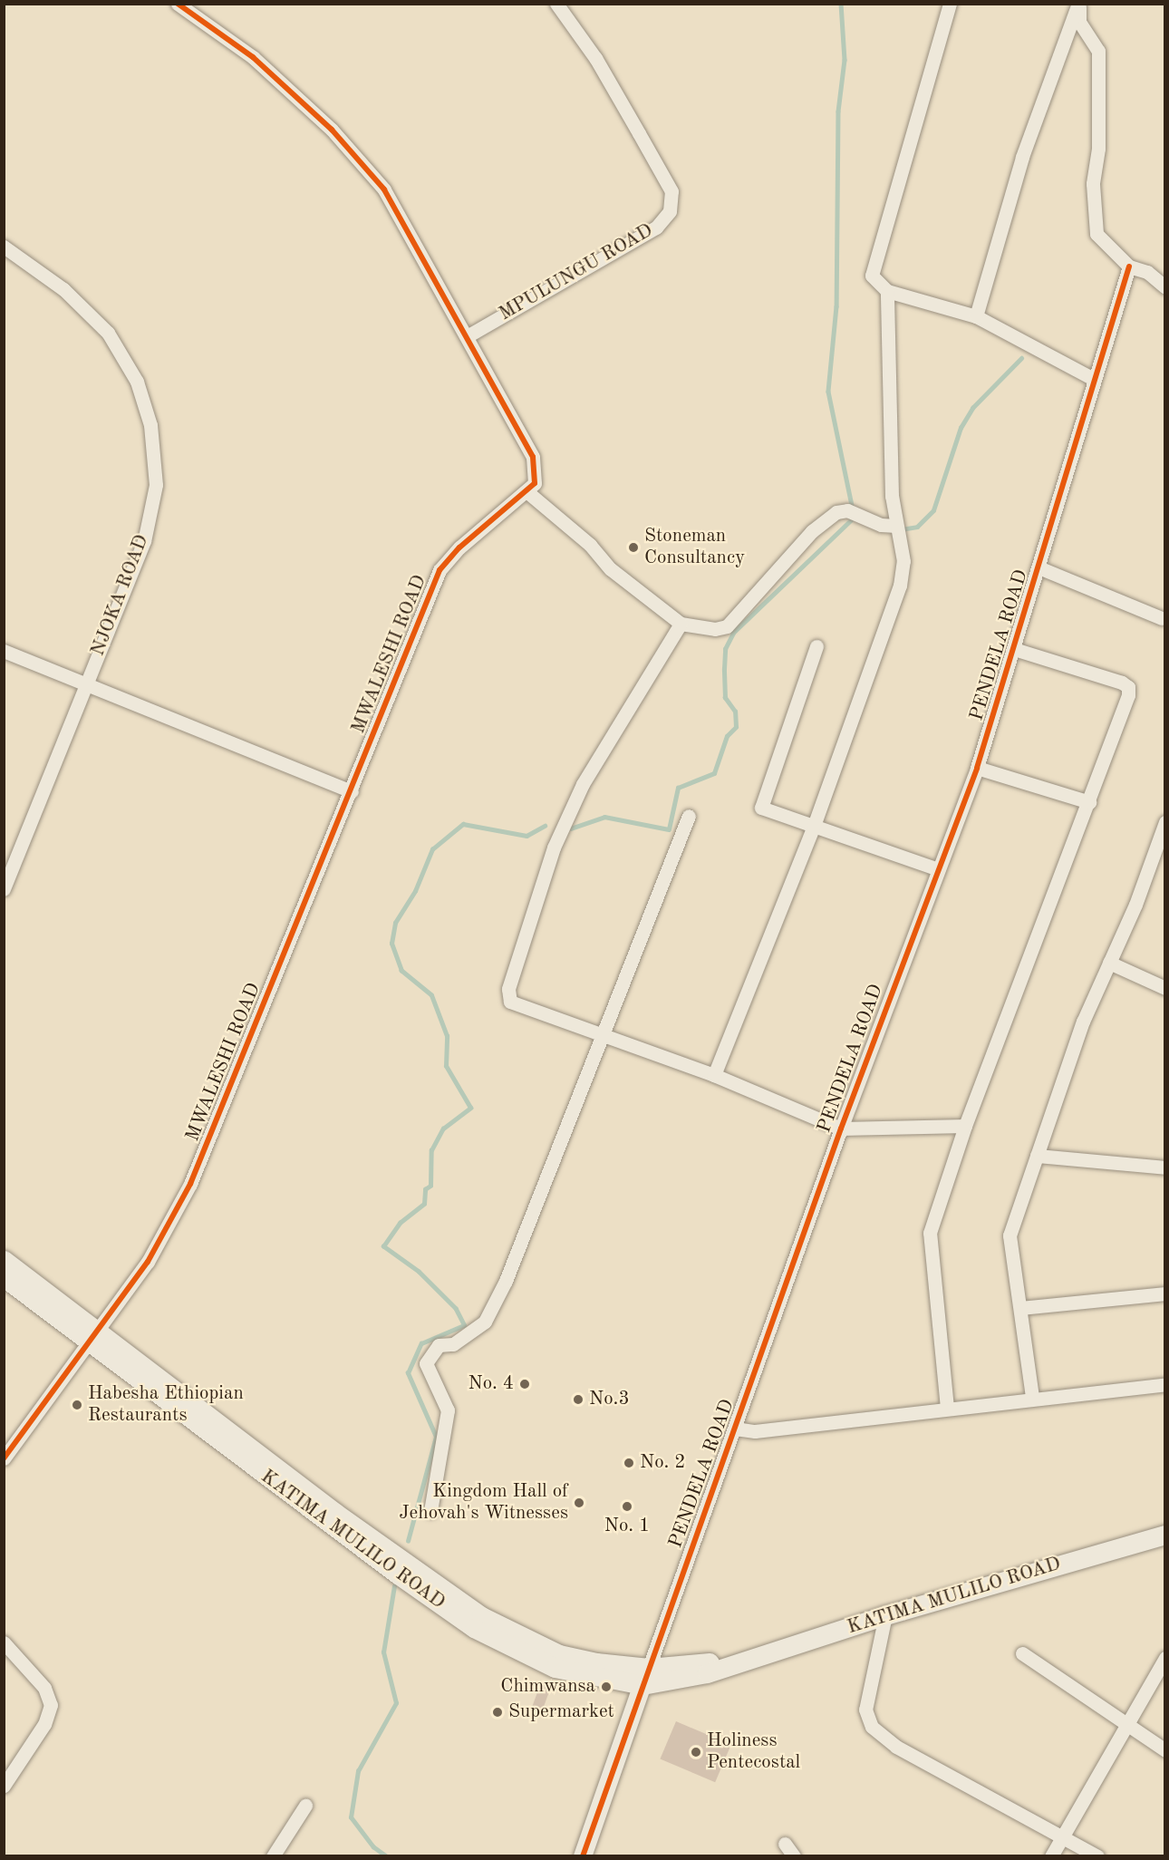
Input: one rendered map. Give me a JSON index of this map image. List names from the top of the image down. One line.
{"streets":{"main road":["KATIMA MULILO ROAD"],"street":["MPULUNGU ROAD","NJOKA ROAD","PENDELA ROAD","MWALESHI ROAD"]},"crossings":[["PENDELA ROAD","KATIMA MULILO ROAD"],["MWALESHI ROAD","KATIMA MULILO ROAD"]],"places":["Stoneman Consultancy","No. 4","No.3","Habesha Ethiopian Restaurants","No. 2","Kingdom Hall of Jehovah's Witnesses","No. 1","Chimwansa","Supermarket","Holiness Pentecostal"]}
